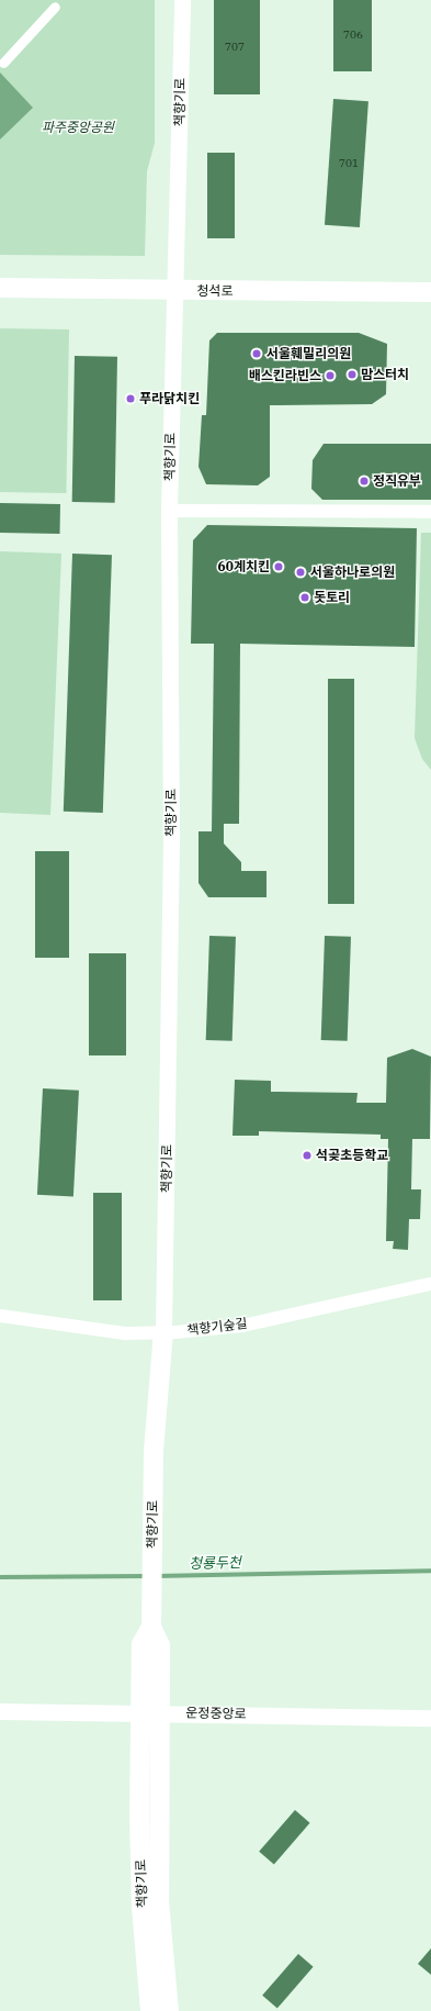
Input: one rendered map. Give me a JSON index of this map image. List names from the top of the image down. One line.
{"streets":{"main road":["책향기로","청석로"],"street":["책향기숲길","운정중앙로"]},"crossings":[["책향기로","청석로"],["책향기로","책향기숲길"],["책향기로","운정중앙로"]],"water":["청룡두천"],"parks":["파주중앙공원"],"places":["서울훼밀리의원","맘스터치","배스킨라빈스","푸라닭치킨","정직유부","60계치킨","서울하나로의원","돗토리","석곶초등학교"],"house_numbers":["706","707","701"]}
